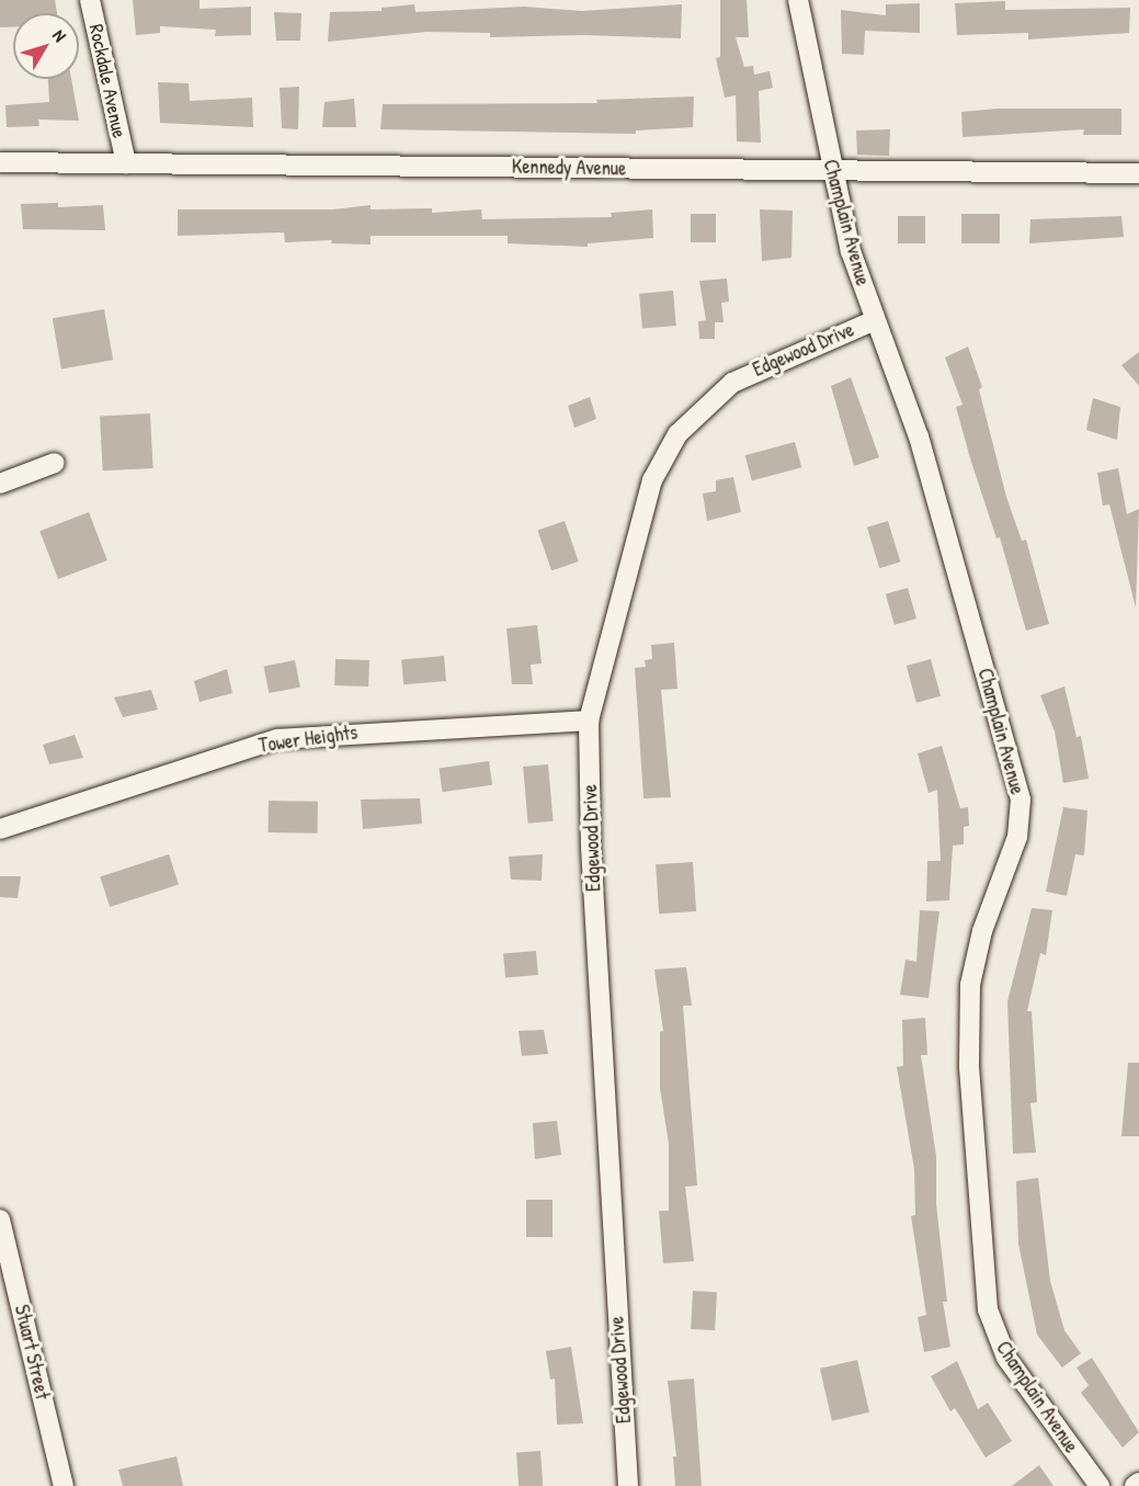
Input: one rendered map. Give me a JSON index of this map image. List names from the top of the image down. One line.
{"streets":{"street":["Rockdale Avenue","Kennedy Avenue","Champlain Avenue","Edgewood Drive","Tower Heights","Stuart Street"]},"crossings":[["Rockdale Avenue","Kennedy Avenue"],["Kennedy Avenue","Champlain Avenue"],["Champlain Avenue","Edgewood Drive"],["Edgewood Drive","Tower Heights"]],"north":"top right"}
